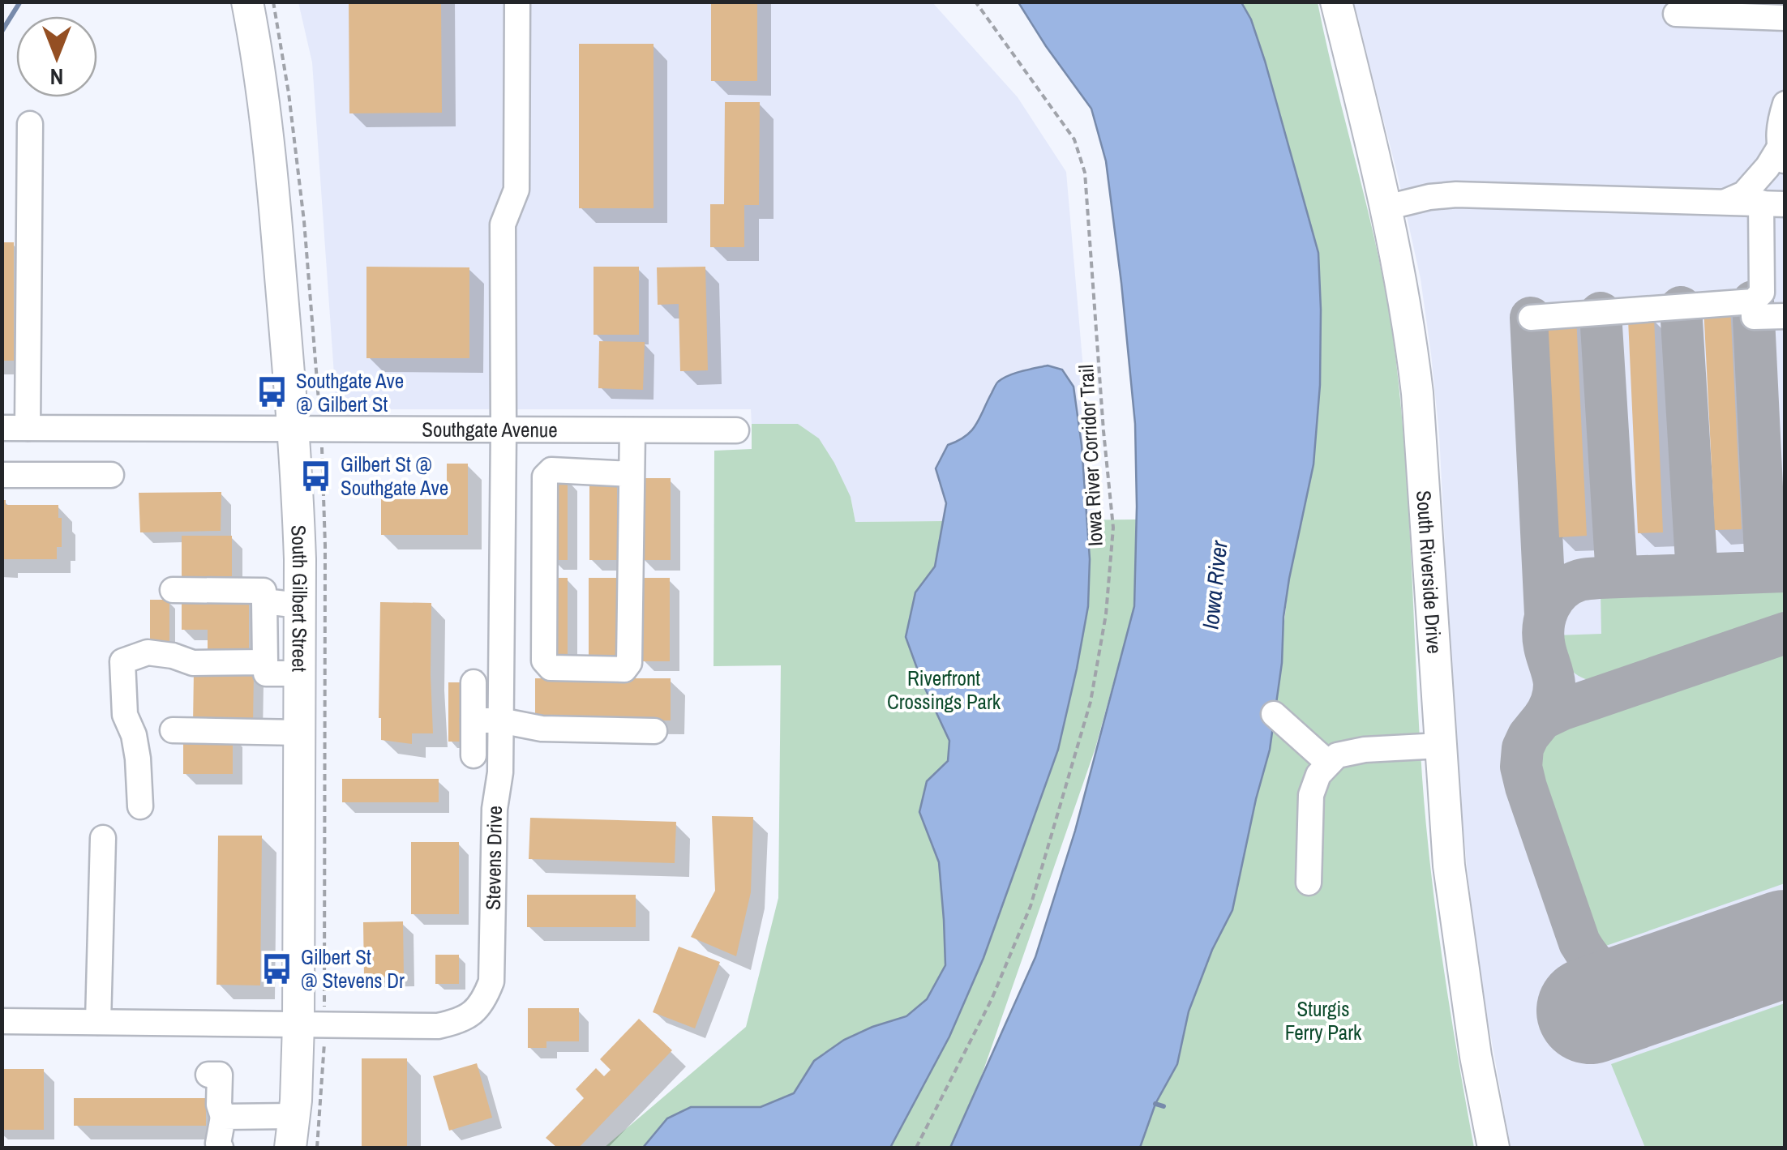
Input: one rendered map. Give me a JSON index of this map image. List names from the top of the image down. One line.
{"streets":{"main road":["South Riverside Drive","South Gilbert Street"],"street":["Southgate Avenue","Stevens Drive"],"path":["Iowa River Corridor Trail"]},"crossings":[["Southgate Avenue","South Gilbert Street"],["Southgate Avenue","Stevens Drive"],["South Gilbert Street","Stevens Drive"]],"water":["Iowa River"],"parks":["Riverfront Crossings Park","Sturgis Ferry Park"],"places":{"bus stop":["Southgate Ave @ Gilbert St","Gilbert St @ Southgate Ave","Gilbert St @ Stevens Dr"]},"north":"bottom"}
